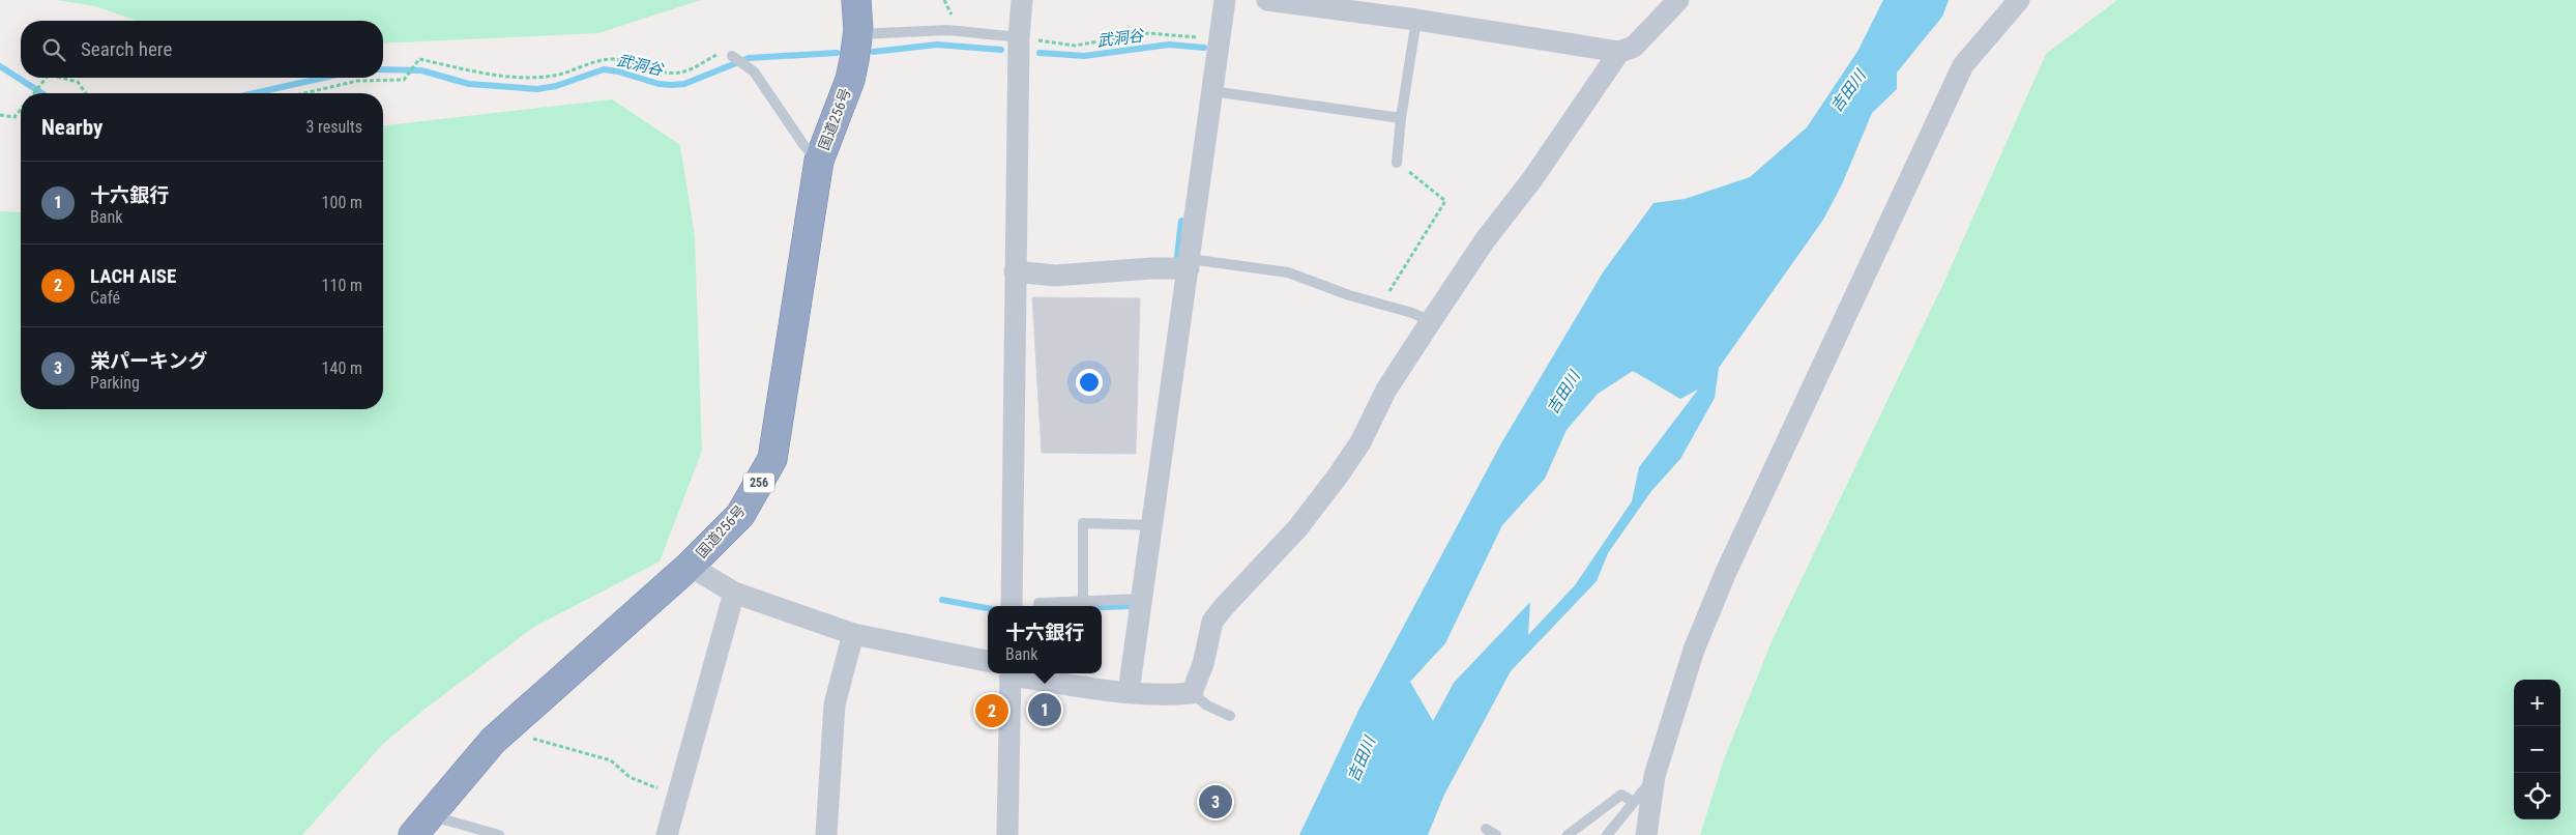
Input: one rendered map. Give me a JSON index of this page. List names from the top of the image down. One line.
{"streets":{"highway":["国道256号","256"]},"water":["武洞谷","吉田川"],"page":{"search":"Search here","heading":["Nearby","3 results"],"list":[{"mark":"1","name":"十六銀行","note":"Bank","value":"100 m"},{"mark":"2","name":"LACH AISE","note":"Café","value":"110 m"},{"mark":"3","name":"栄パーキング","note":"Parking","value":"140 m"}],"popup":["十六銀行","Bank"],"map_buttons":["+","−"],"pins":["1","2","3"]}}
